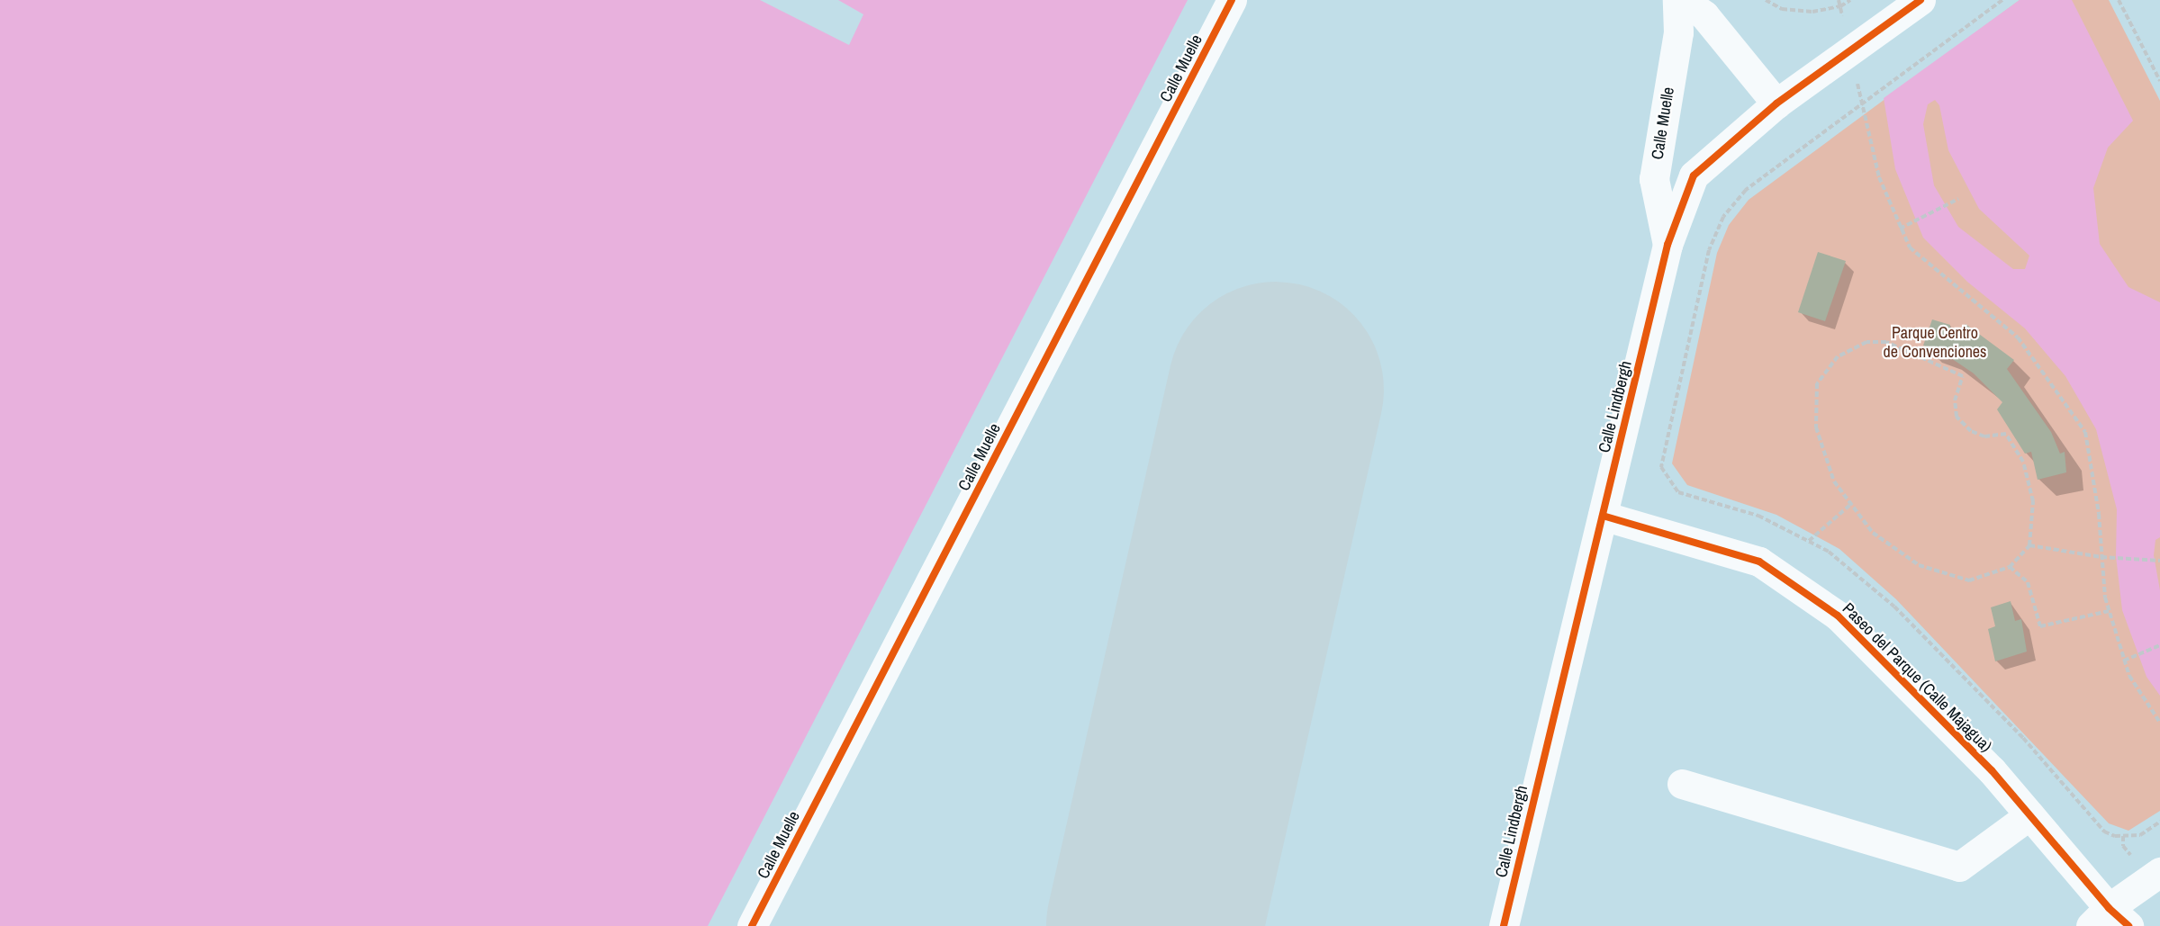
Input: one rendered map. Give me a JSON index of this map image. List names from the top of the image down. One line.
{"streets":{"street":["Calle Muelle","Calle Lindbergh","Paseo del Parque (Calle Majagua)"]},"crossings":[["Calle Muelle","Calle Lindbergh"],["Calle Lindbergh","Paseo del Parque (Calle Majagua)"]],"parks":["Parque Centro de Convenciones"]}
